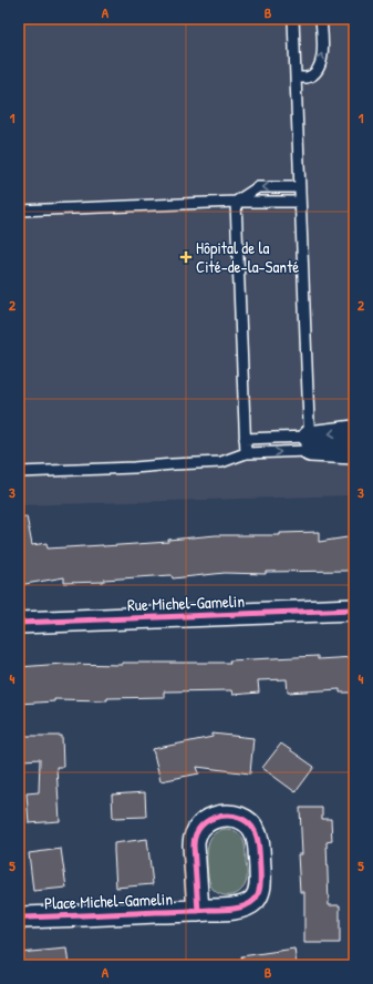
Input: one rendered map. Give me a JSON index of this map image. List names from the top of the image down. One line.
{"streets":{"street":["Rue Michel-Gamelin","Place Michel-Gamelin"]},"places":{"health":["Hôpital de la Cité-de-la-Santé"]},"grid":{"columns":["A","B"],"rows":["1","2","3","4","5"]}}
